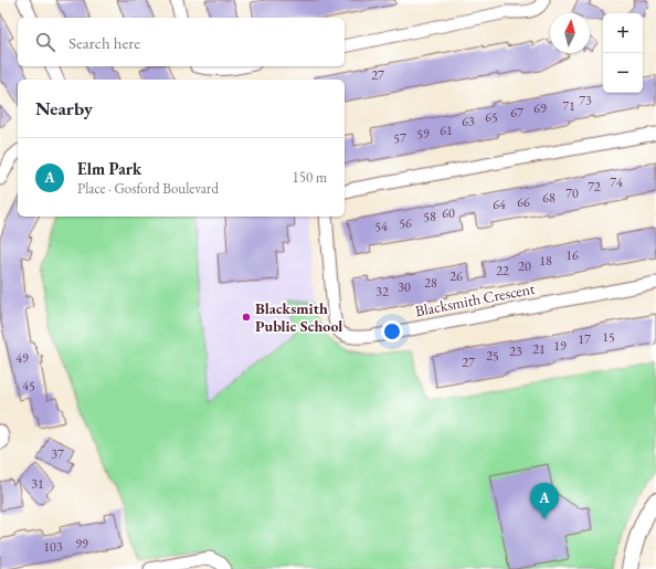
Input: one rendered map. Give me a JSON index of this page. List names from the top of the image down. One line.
{"streets":{"street":["Blacksmith Crescent"]},"places":["Blacksmith Public School"],"house_numbers":["27","73","71","69","67","65","63","61","59","57","74","72","70","68","66","64","60","58","56","54","16","18","20","22","26","28","30","32","15","17","19","21","23","25","49","27","45","37","31","99","103"],"north":"top","page":{"map_buttons":["+","−"],"search":"Search here","heading":"Nearby","list":[{"mark":"A","name":"Elm Park","note":"Place · Gosford Boulevard","value":"150 m"}],"pins":"A"}}
